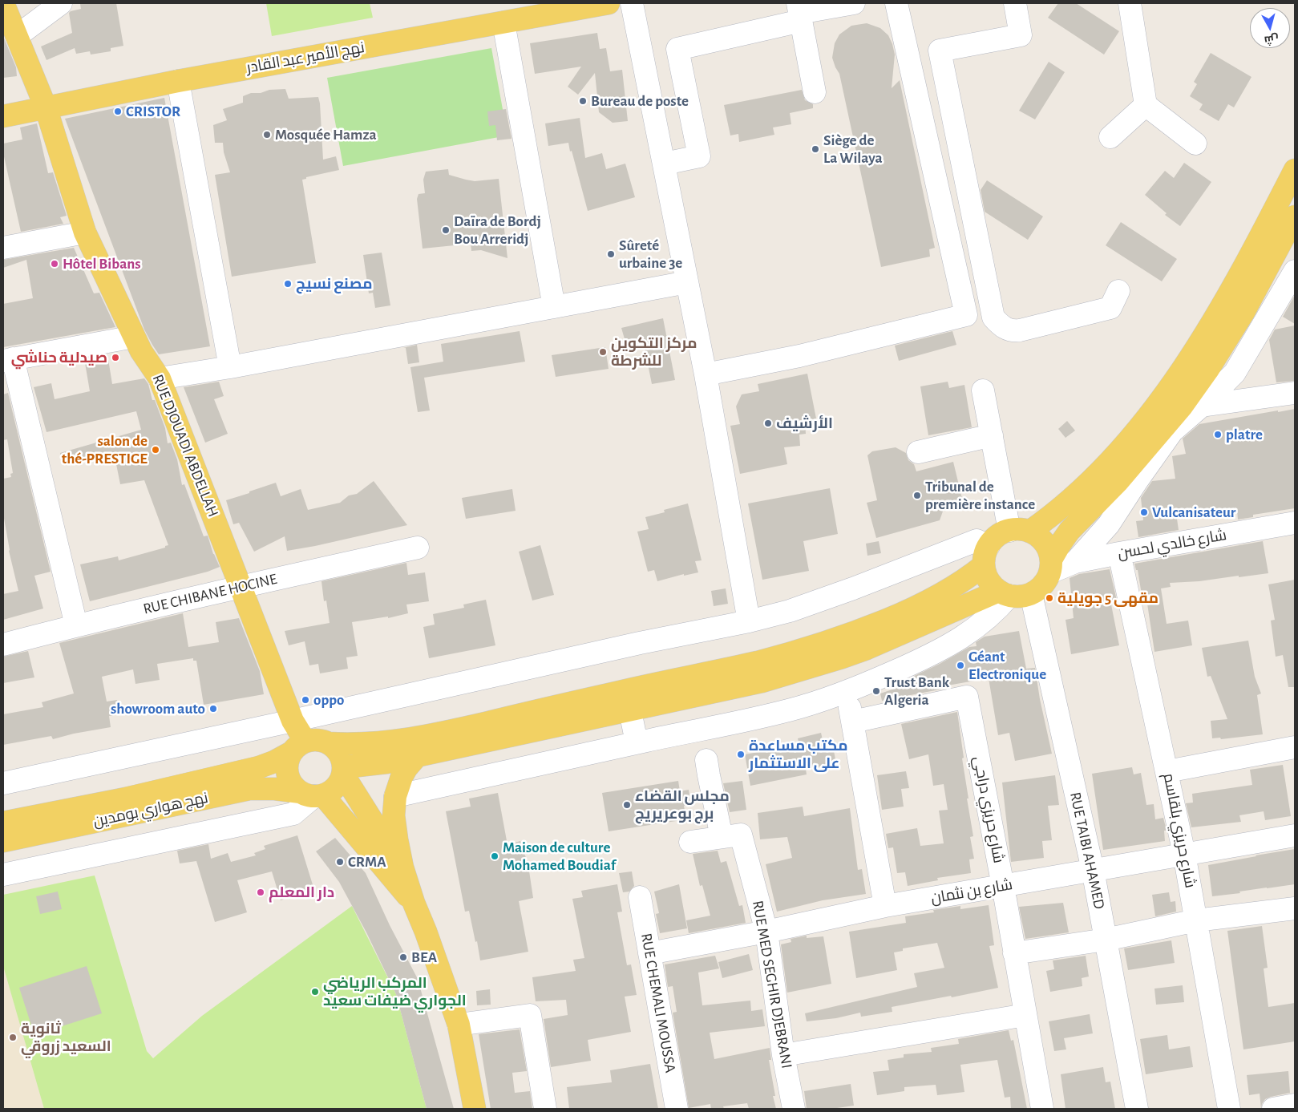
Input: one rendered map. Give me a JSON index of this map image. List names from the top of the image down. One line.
{"streets":{"main road":["نهج الأمير عبد القادر","RUE DJOUADI ABDELLAH","نهج هواري بومدين"],"street":["شارع خالدي لحسن","RUE CHIBANE HOCINE","شارع حريزي دراجي","شارع حريزي بلقاسم","RUE TAIBI AHAMED","شارع بن نثمان","RUE MED SEGHIR DJEBRANI","RUE CHEMALI MOUSSA"]},"crossings":[["نهج الأمير عبد القادر","RUE DJOUADI ABDELLAH"],["RUE DJOUADI ABDELLAH","RUE CHIBANE HOCINE"],["RUE DJOUADI ABDELLAH","نهج هواري بومدين"],["شارع خالدي لحسن","شارع حريزي بلقاسم"],["شارع خالدي لحسن","RUE TAIBI AHAMED"],["شارع حريزي دراجي","شارع بن نثمان"],["شارع حريزي بلقاسم","شارع بن نثمان"],["RUE TAIBI AHAMED","شارع بن نثمان"],["شارع بن نثمان","RUE MED SEGHIR DJEBRANI"],["شارع بن نثمان","RUE CHEMALI MOUSSA"]],"places":["Bureau de poste","CRISTOR","Mosquée Hamza","Siège de La Wilaya","Daïra de Bordj Bou Arreridj","Sûreté urbaine 3e","Hôtel Bibans","مصنع نسيج","مركز التكوين للشرطة","صيدلية حناشي","الأرشيف","platre","salon de thé-PRESTIGE","Tribunal de première instance","Vulcanisateur","مقهى 5 جويلية","Géant Electronique","Trust Bank Algeria","oppo","showroom auto","مكتب مساعدة على الاستثمار","مجلس القضاء برج بوعريريج","Maison de culture Mohamed Boudiaf","CRMA","دار المعلم","BEA","المركب الرياضي الجواري ضيفات سعيد","ثانوية السعيد زروقي"],"north":"bottom"}
